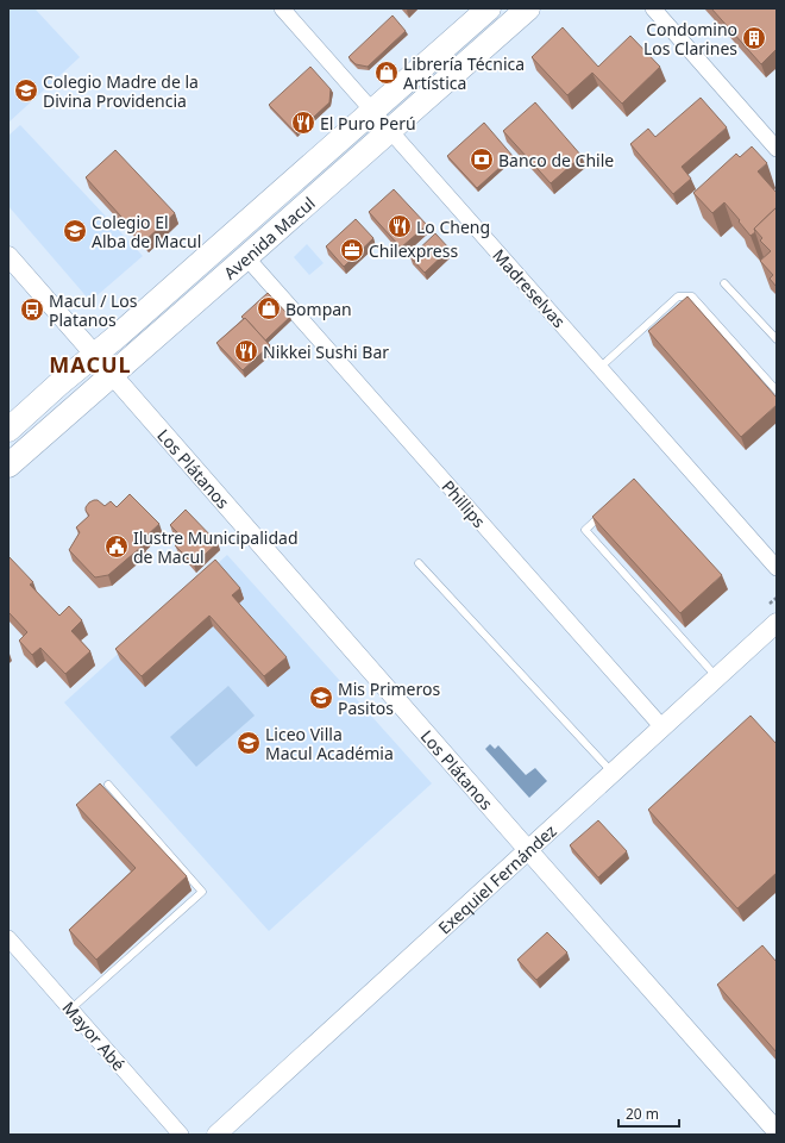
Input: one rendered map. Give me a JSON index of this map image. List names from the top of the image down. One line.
{"streets":{"main road":["Avenida Macul"],"street":["Madreselvas","Los Plátanos","Phillips","Exequiel Fernández","Mayor Abé"]},"crossings":[["Avenida Macul","Madreselvas"],["Avenida Macul","Los Plátanos"],["Avenida Macul","Phillips"],["Los Plátanos","Exequiel Fernández"],["Phillips","Exequiel Fernández"]],"districts":["MACUL"],"places":{"building":["Condomino Los Clarines"],"shop":["Librería Técnica Artística","Bompan"],"school or university":["Colegio Madre de la Divina Providencia","Colegio El Alba de Macul","Mis Primeros Pasitos","Liceo Villa Macul Académia"],"restaurant":["El Puro Perú","Lo Cheng","Nikkei Sushi Bar"],"bank":["Banco de Chile"],"office":["Chilexpress"],"bus stop":["Macul / Los Platanos"],"public building":["Ilustre Municipalidad de Macul"]},"scale_bar":"20 m"}
